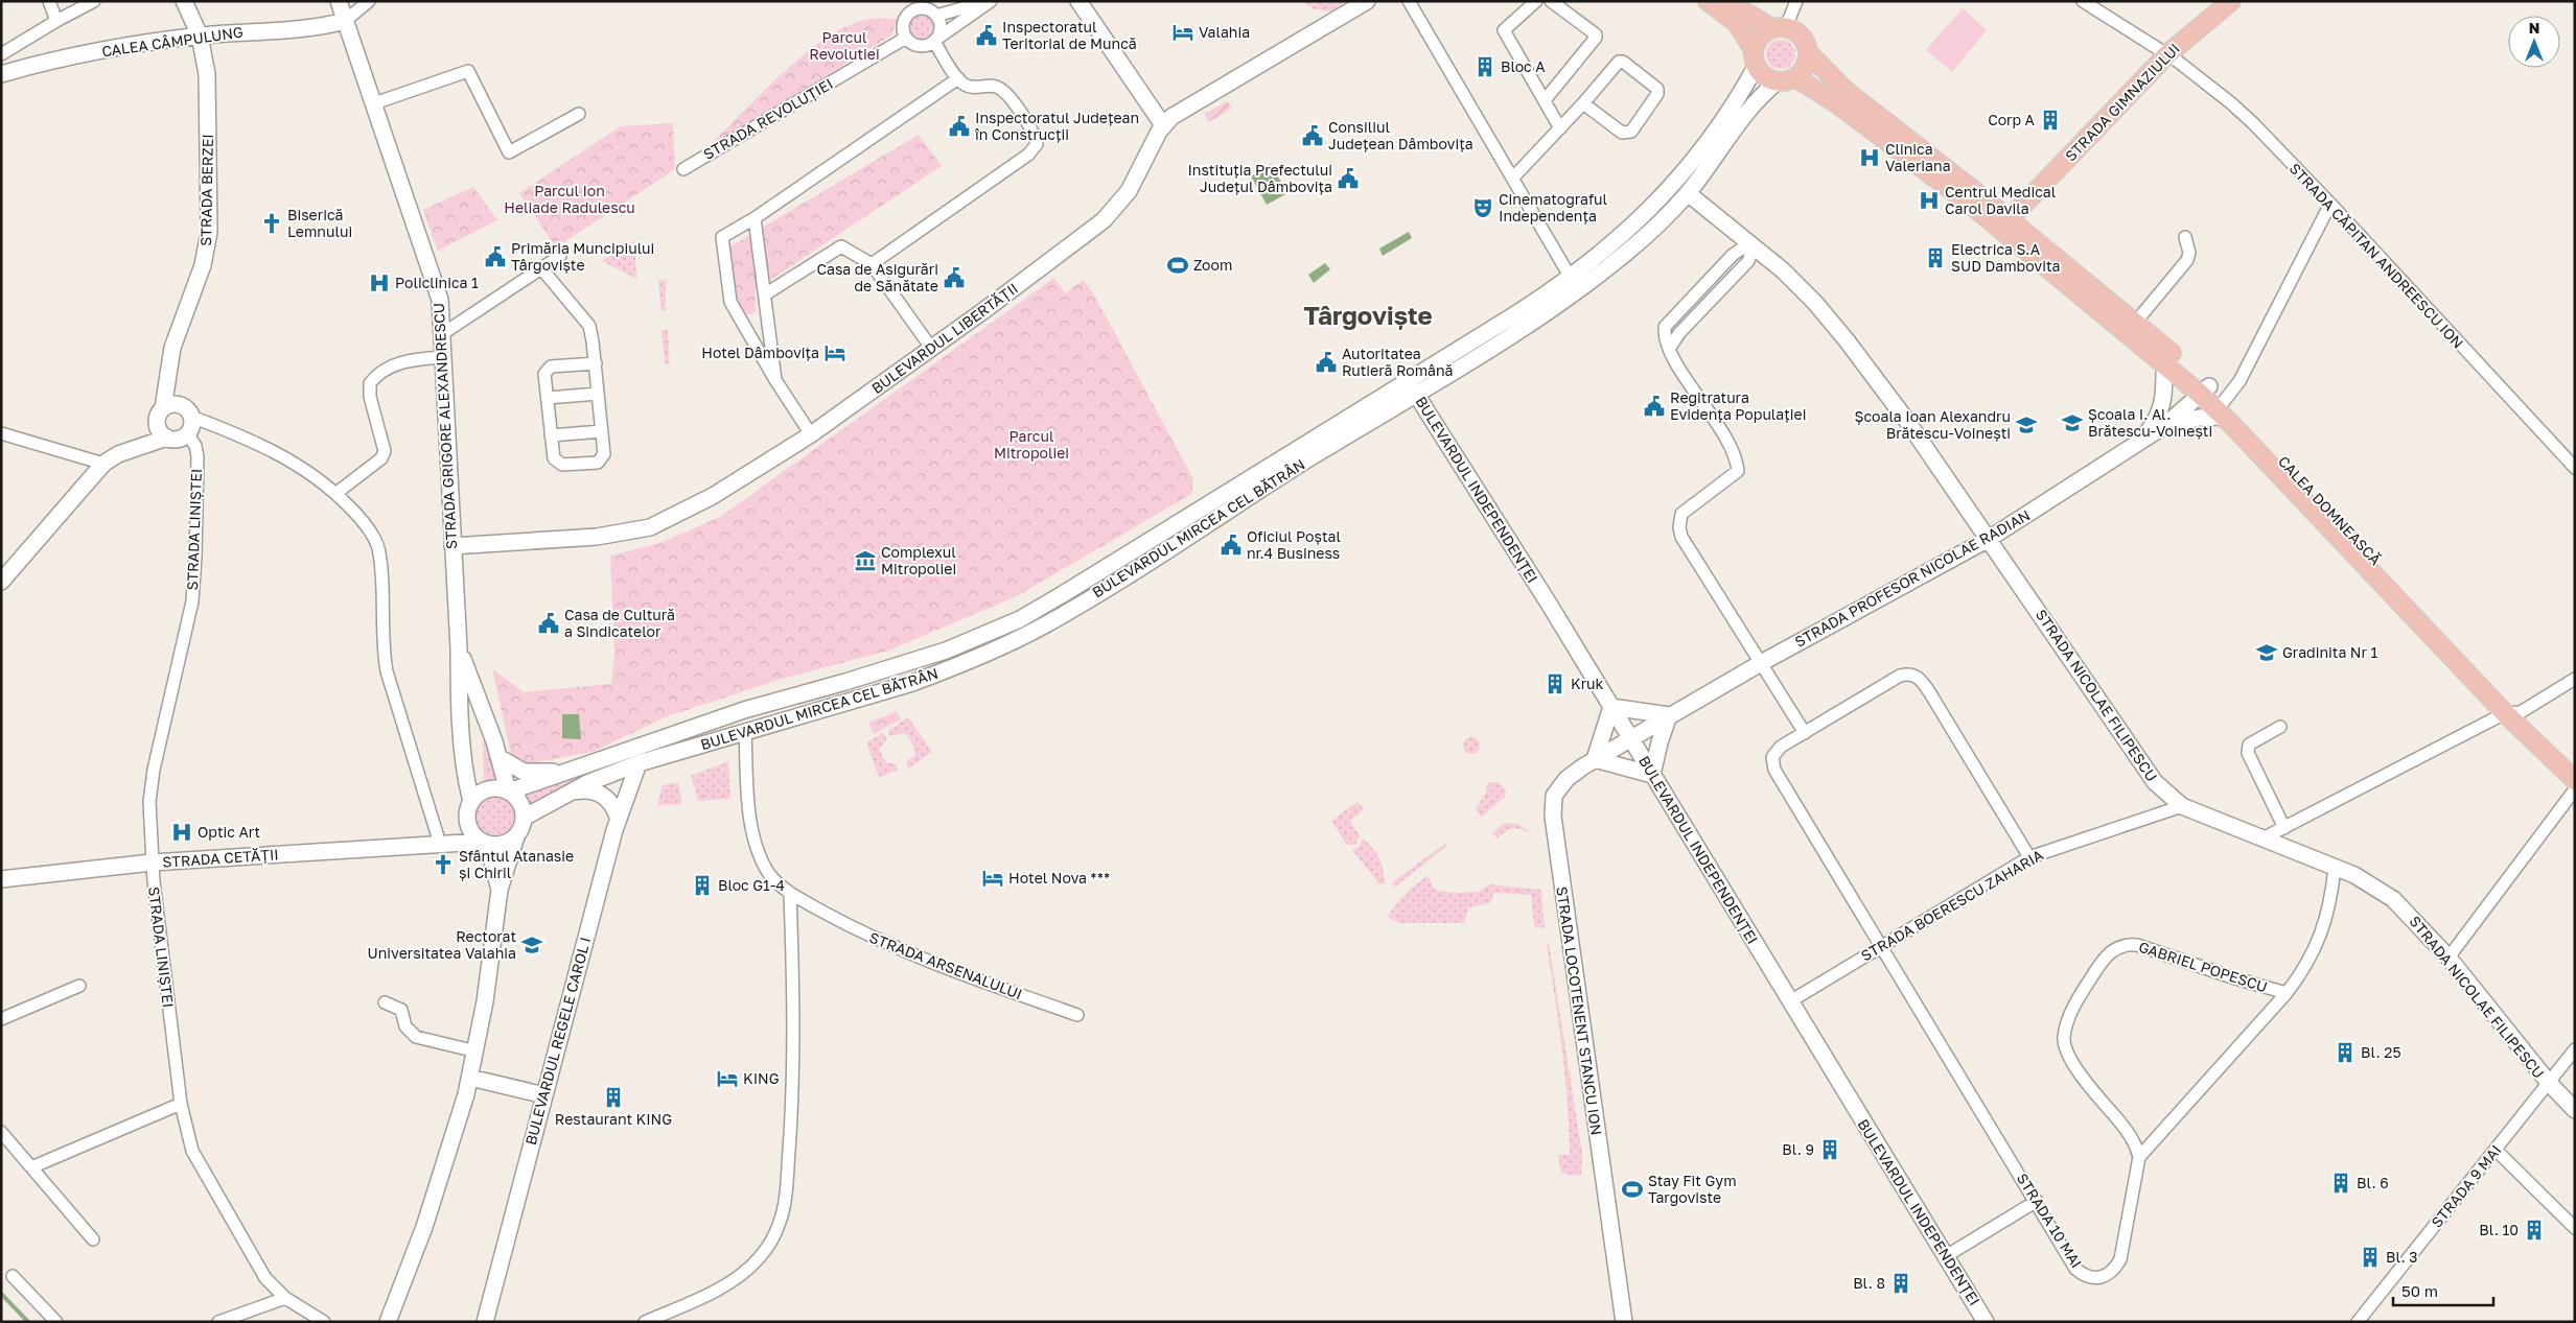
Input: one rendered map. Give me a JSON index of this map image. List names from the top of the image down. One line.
{"streets":{"main road":["STRADA GIMNAZIULUI","CALEA DOMNEASCĂ"],"street":["CALEA CÂMPULUNG","STRADA REVOLUȚIEI","STRADA BERZEI","STRADA CĂPITAN ANDREESCU ION","BULEVARDUL LIBERTĂȚII","STRADA GRIGORE ALEXANDRESCU","BULEVARDUL INDEPENDENȚEI","BULEVARDUL MIRCEA CEL BĂTRÂN","STRADA LINIȘTEI","STRADA PROFESOR NICOLAE RADIAN","STRADA NICOLAE FILIPESCU","STRADA CETĂȚII","STRADA BOERESCU ZAHARIA","STRADA ARSENALULUI","GABRIEL POPESCU","STRADA LOCOTENENT STANCU ION","BULEVARDUL REGELE CAROL I","STRADA 9 MAI","STRADA 10 MAI"]},"crossings":[["CALEA CÂMPULUNG","STRADA BERZEI"],["CALEA CÂMPULUNG","STRADA GRIGORE ALEXANDRESCU"],["STRADA GIMNAZIULUI","STRADA CĂPITAN ANDREESCU ION"],["STRADA GIMNAZIULUI","CALEA DOMNEASCĂ"],["STRADA BERZEI","STRADA LINIȘTEI"],["BULEVARDUL LIBERTĂȚII","STRADA GRIGORE ALEXANDRESCU"],["STRADA GRIGORE ALEXANDRESCU","BULEVARDUL MIRCEA CEL BĂTRÂN"],["STRADA GRIGORE ALEXANDRESCU","STRADA CETĂȚII"],["BULEVARDUL INDEPENDENȚEI","BULEVARDUL MIRCEA CEL BĂTRÂN"],["BULEVARDUL INDEPENDENȚEI","STRADA PROFESOR NICOLAE RADIAN"],["BULEVARDUL INDEPENDENȚEI","STRADA BOERESCU ZAHARIA"],["BULEVARDUL INDEPENDENȚEI","STRADA LOCOTENENT STANCU ION"],["CALEA DOMNEASCĂ","BULEVARDUL MIRCEA CEL BĂTRÂN"],["CALEA DOMNEASCĂ","STRADA PROFESOR NICOLAE RADIAN"],["BULEVARDUL MIRCEA CEL BĂTRÂN","STRADA NICOLAE FILIPESCU"],["BULEVARDUL MIRCEA CEL BĂTRÂN","STRADA CETĂȚII"],["BULEVARDUL MIRCEA CEL BĂTRÂN","STRADA ARSENALULUI"],["BULEVARDUL MIRCEA CEL BĂTRÂN","BULEVARDUL REGELE CAROL I"],["STRADA LINIȘTEI","STRADA CETĂȚII"],["STRADA PROFESOR NICOLAE RADIAN","STRADA NICOLAE FILIPESCU"],["STRADA PROFESOR NICOLAE RADIAN","STRADA LOCOTENENT STANCU ION"],["STRADA NICOLAE FILIPESCU","STRADA BOERESCU ZAHARIA"],["STRADA NICOLAE FILIPESCU","STRADA 9 MAI"],["STRADA BOERESCU ZAHARIA","STRADA 10 MAI"],["GABRIEL POPESCU","STRADA 10 MAI"]],"districts":["Târgoviște"],"parks":["Parcul Revolutiei","Parcul Ion Heliade Radulescu","Parcul Mitropoliei"],"places":{"hotel":["Valahia","Hotel Dâmbovița","Hotel Nova ***","KING"],"public building":["Inspectoratul Teritorial de Muncă","Inspectoratul Județean în Construcții","Consiliul Județean Dâmbovița","Instituția Prefectului Județul Dâmbovița","Primăria Muncipiului Târgoviște","Casa de Asigurări de Sănătate","Autoritatea Rutieră Română","Regitratura Evidența Populației","Oficiul Poștal nr.4 Business","Casa de Cultură a Sindicatelor"],"building":["Bloc A","Corp A","Electrica S.A SUD Dambovita","Kruk","Bloc G1-4","Bl. 25","Restaurant KING","Bl. 9","Bl. 6","Bl. 10","Bl. 3","Bl. 8"],"hospital":["Clinica Valeriana","Centrul Medical Carol Davila","Policlinica 1","Optic Art"],"theatre":["Cinematograful Independența"],"church":["Biserică Lemnului","Sfântul Atanasie și Chiril"],"sports":["Zoom","Stay Fit Gym Targoviste"],"school or university":["Școala I. Al. Brătescu-Voinești","Școala Ioan Alexandru Brătescu-Voinești","Gradinita Nr 1","Rectorat Universitatea Valahia"],"museum":["Complexul Mitropoliei"]},"scale_bar":"50 m","north":"top"}
